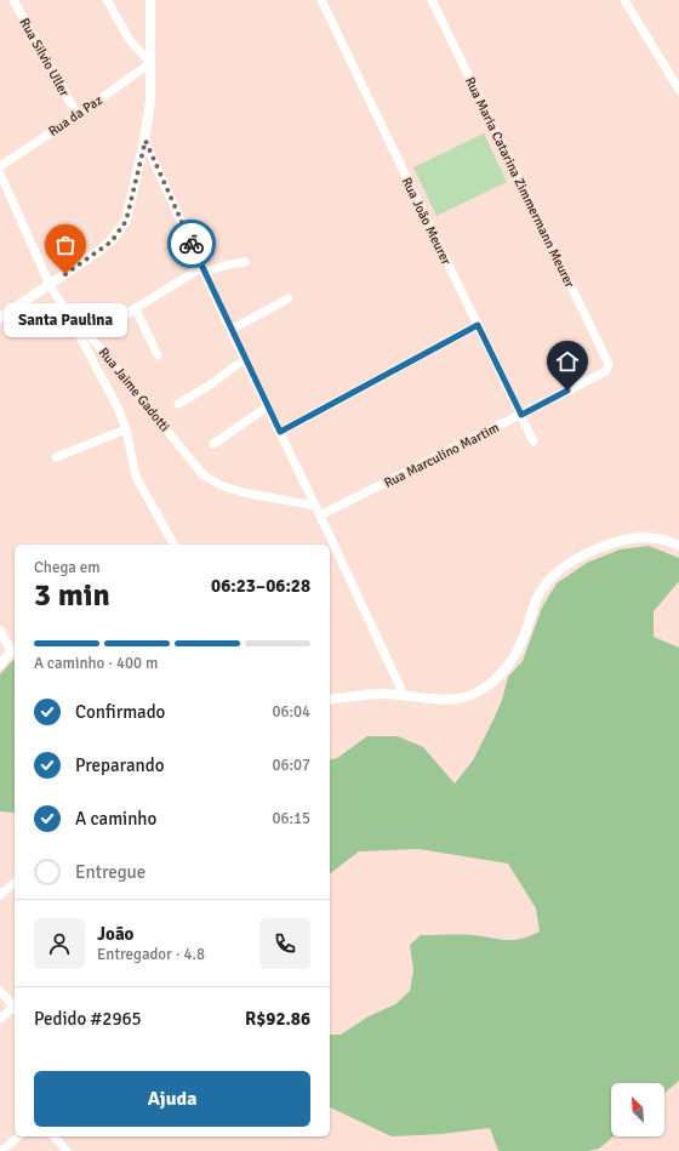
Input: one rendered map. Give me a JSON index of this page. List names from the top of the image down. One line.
{"streets":{"street":["Rua Silvio Uller","Rua da Paz","Rua Maria Catarina Zimmermann Meurer","Rua João Meurer","Rua Jaime Gadotti","Rua Marculino Martim"]},"crossings":[["Rua Silvio Uller","Rua da Paz"],["Rua Maria Catarina Zimmermann Meurer","Rua Marculino Martim"],["Rua João Meurer","Rua Marculino Martim"]],"places":["Santa Paulina"],"north":"top left","page":{"bubble":"Santa Paulina","heading":["3 min","Chega em","06:23–06:28"],"panel":["João","Entregador · 4.8","Pedido #2965","R$92.86"],"bar":"A caminho · 400 m","list":[["Confirmado","06:04"],["Preparando","06:07"],["A caminho","06:15"],"Entregue"],"buttons":"Ajuda"}}
